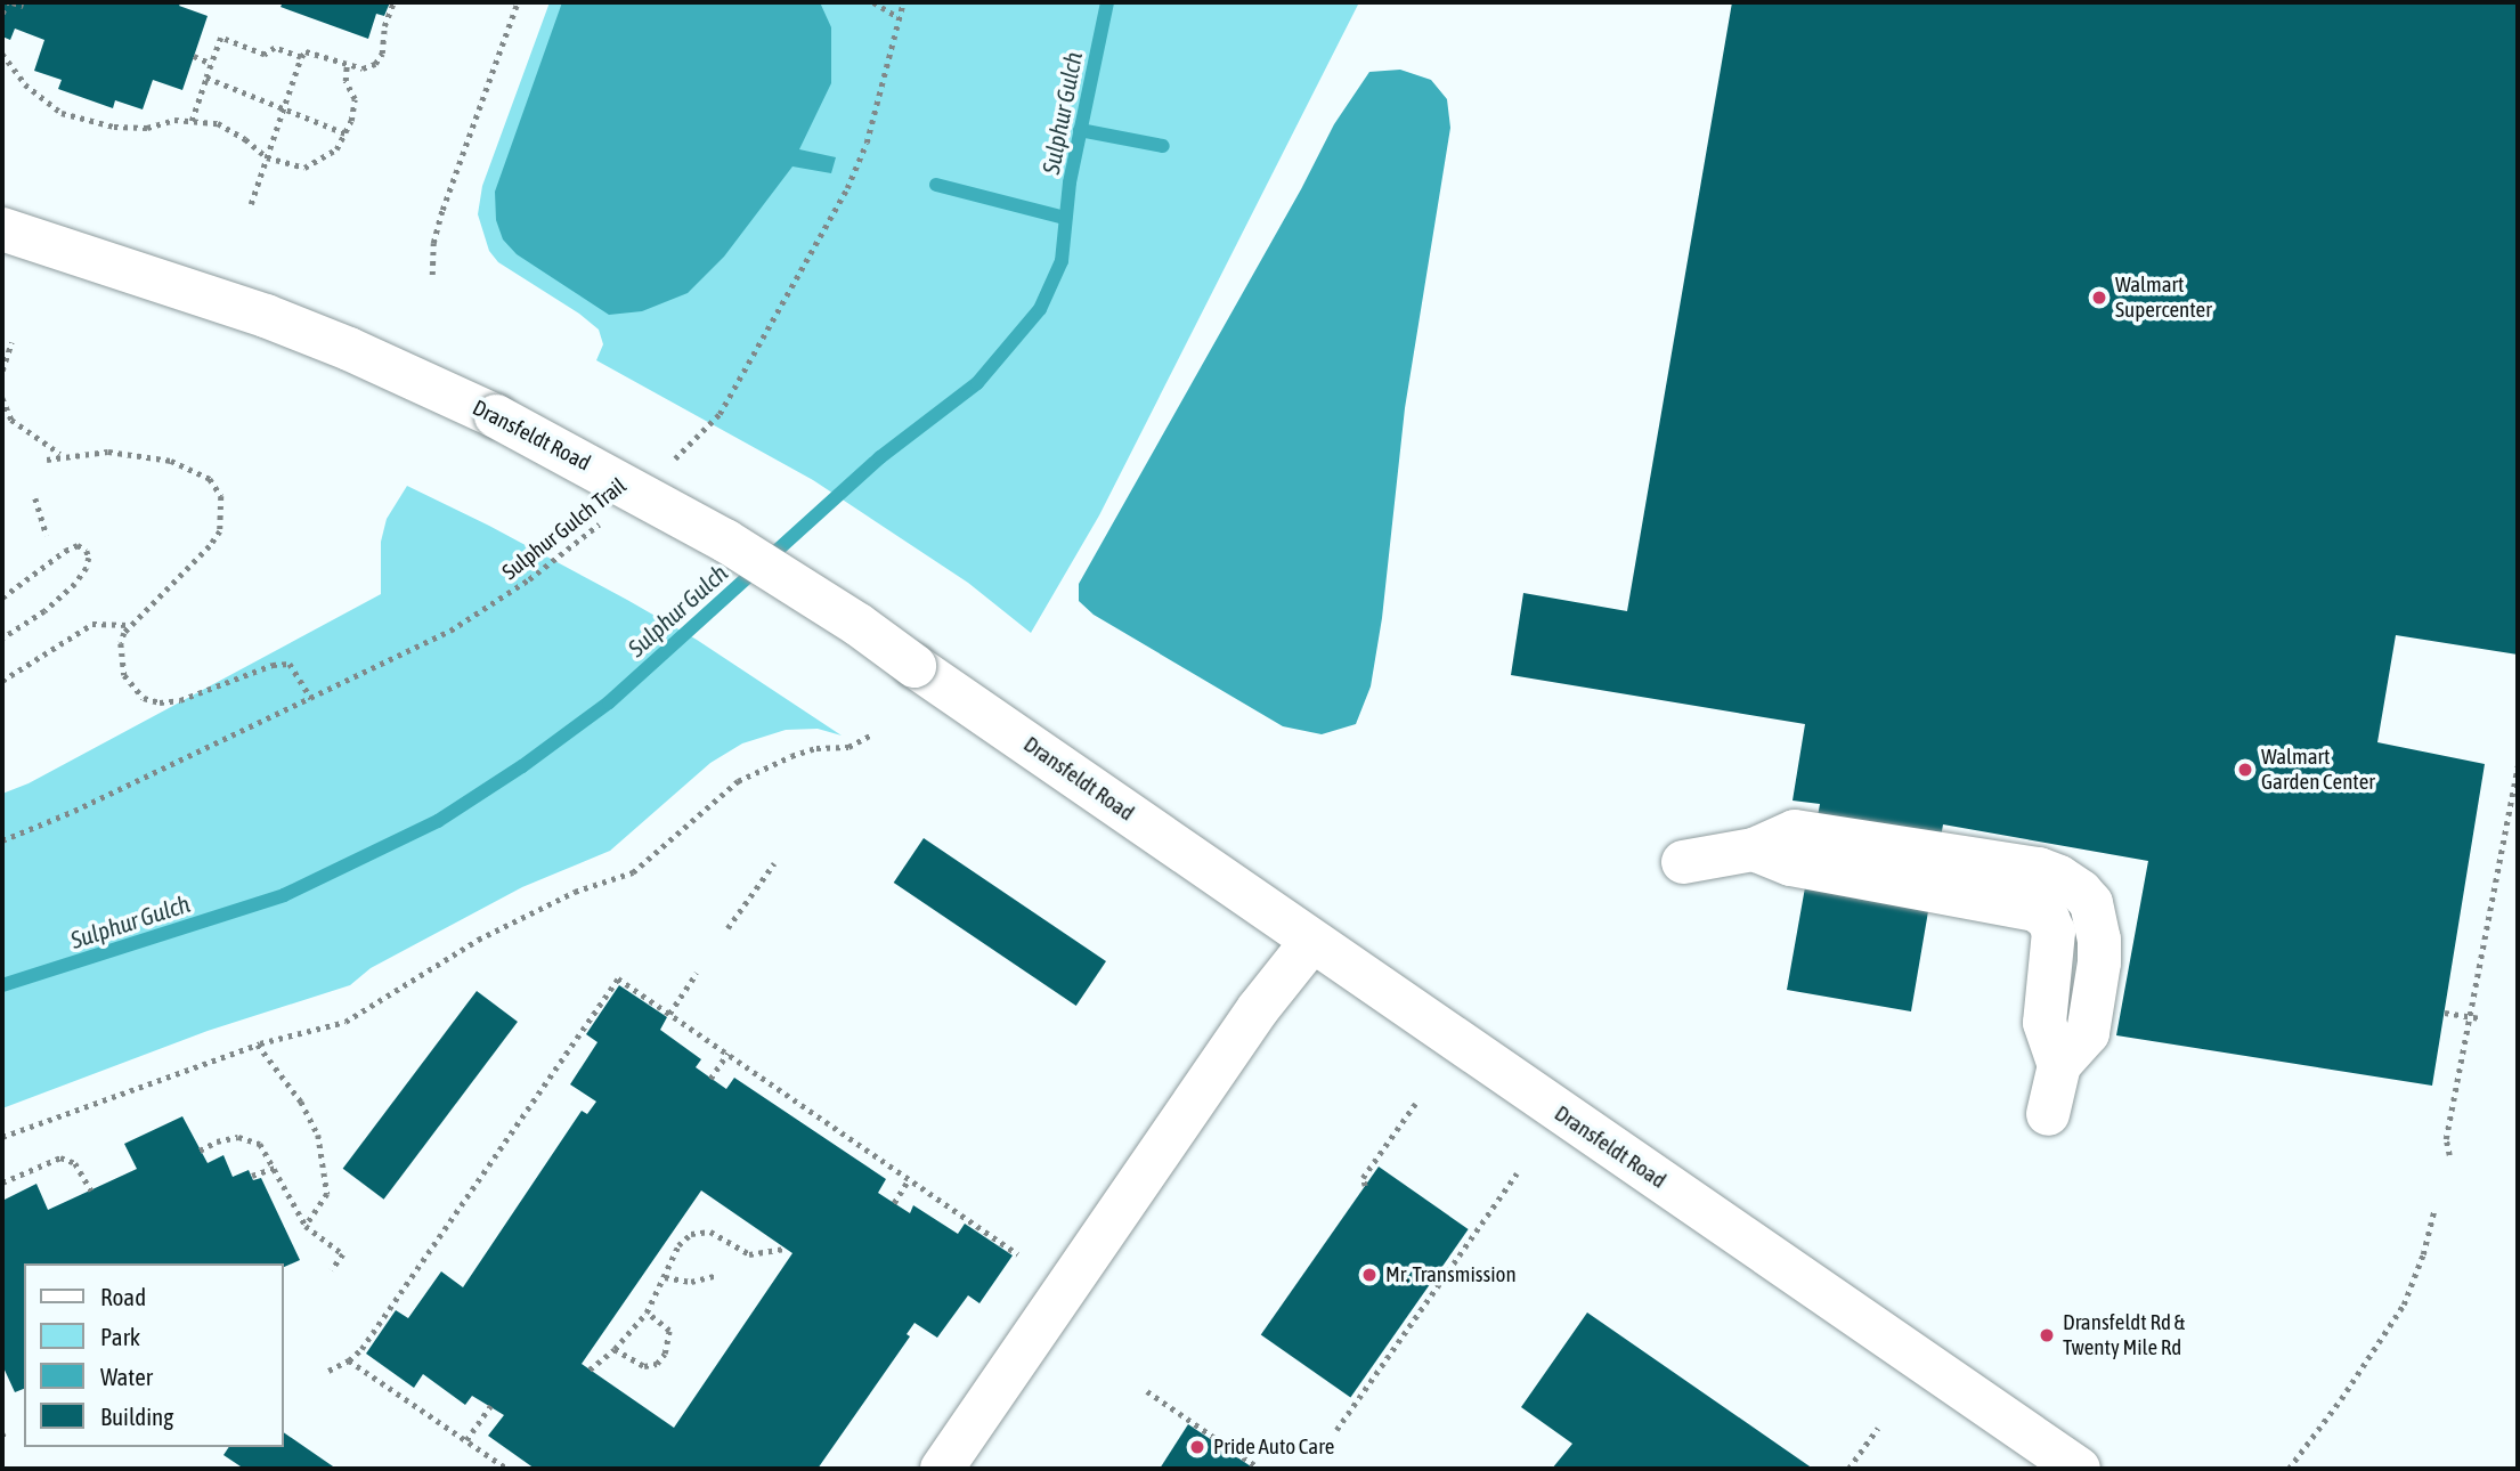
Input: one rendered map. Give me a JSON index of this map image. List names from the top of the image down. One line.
{"streets":{"street":["Dransfeldt Road"],"path":["Sulphur Gulch Trail"]},"water":["Sulphur Gulch"],"places":["Walmart Supercenter","Walmart Garden Center","Mr. Transmission","Dransfeldt Rd & Twenty Mile Rd","Pride Auto Care"],"legend":["Road","Park","Water","Building"]}
